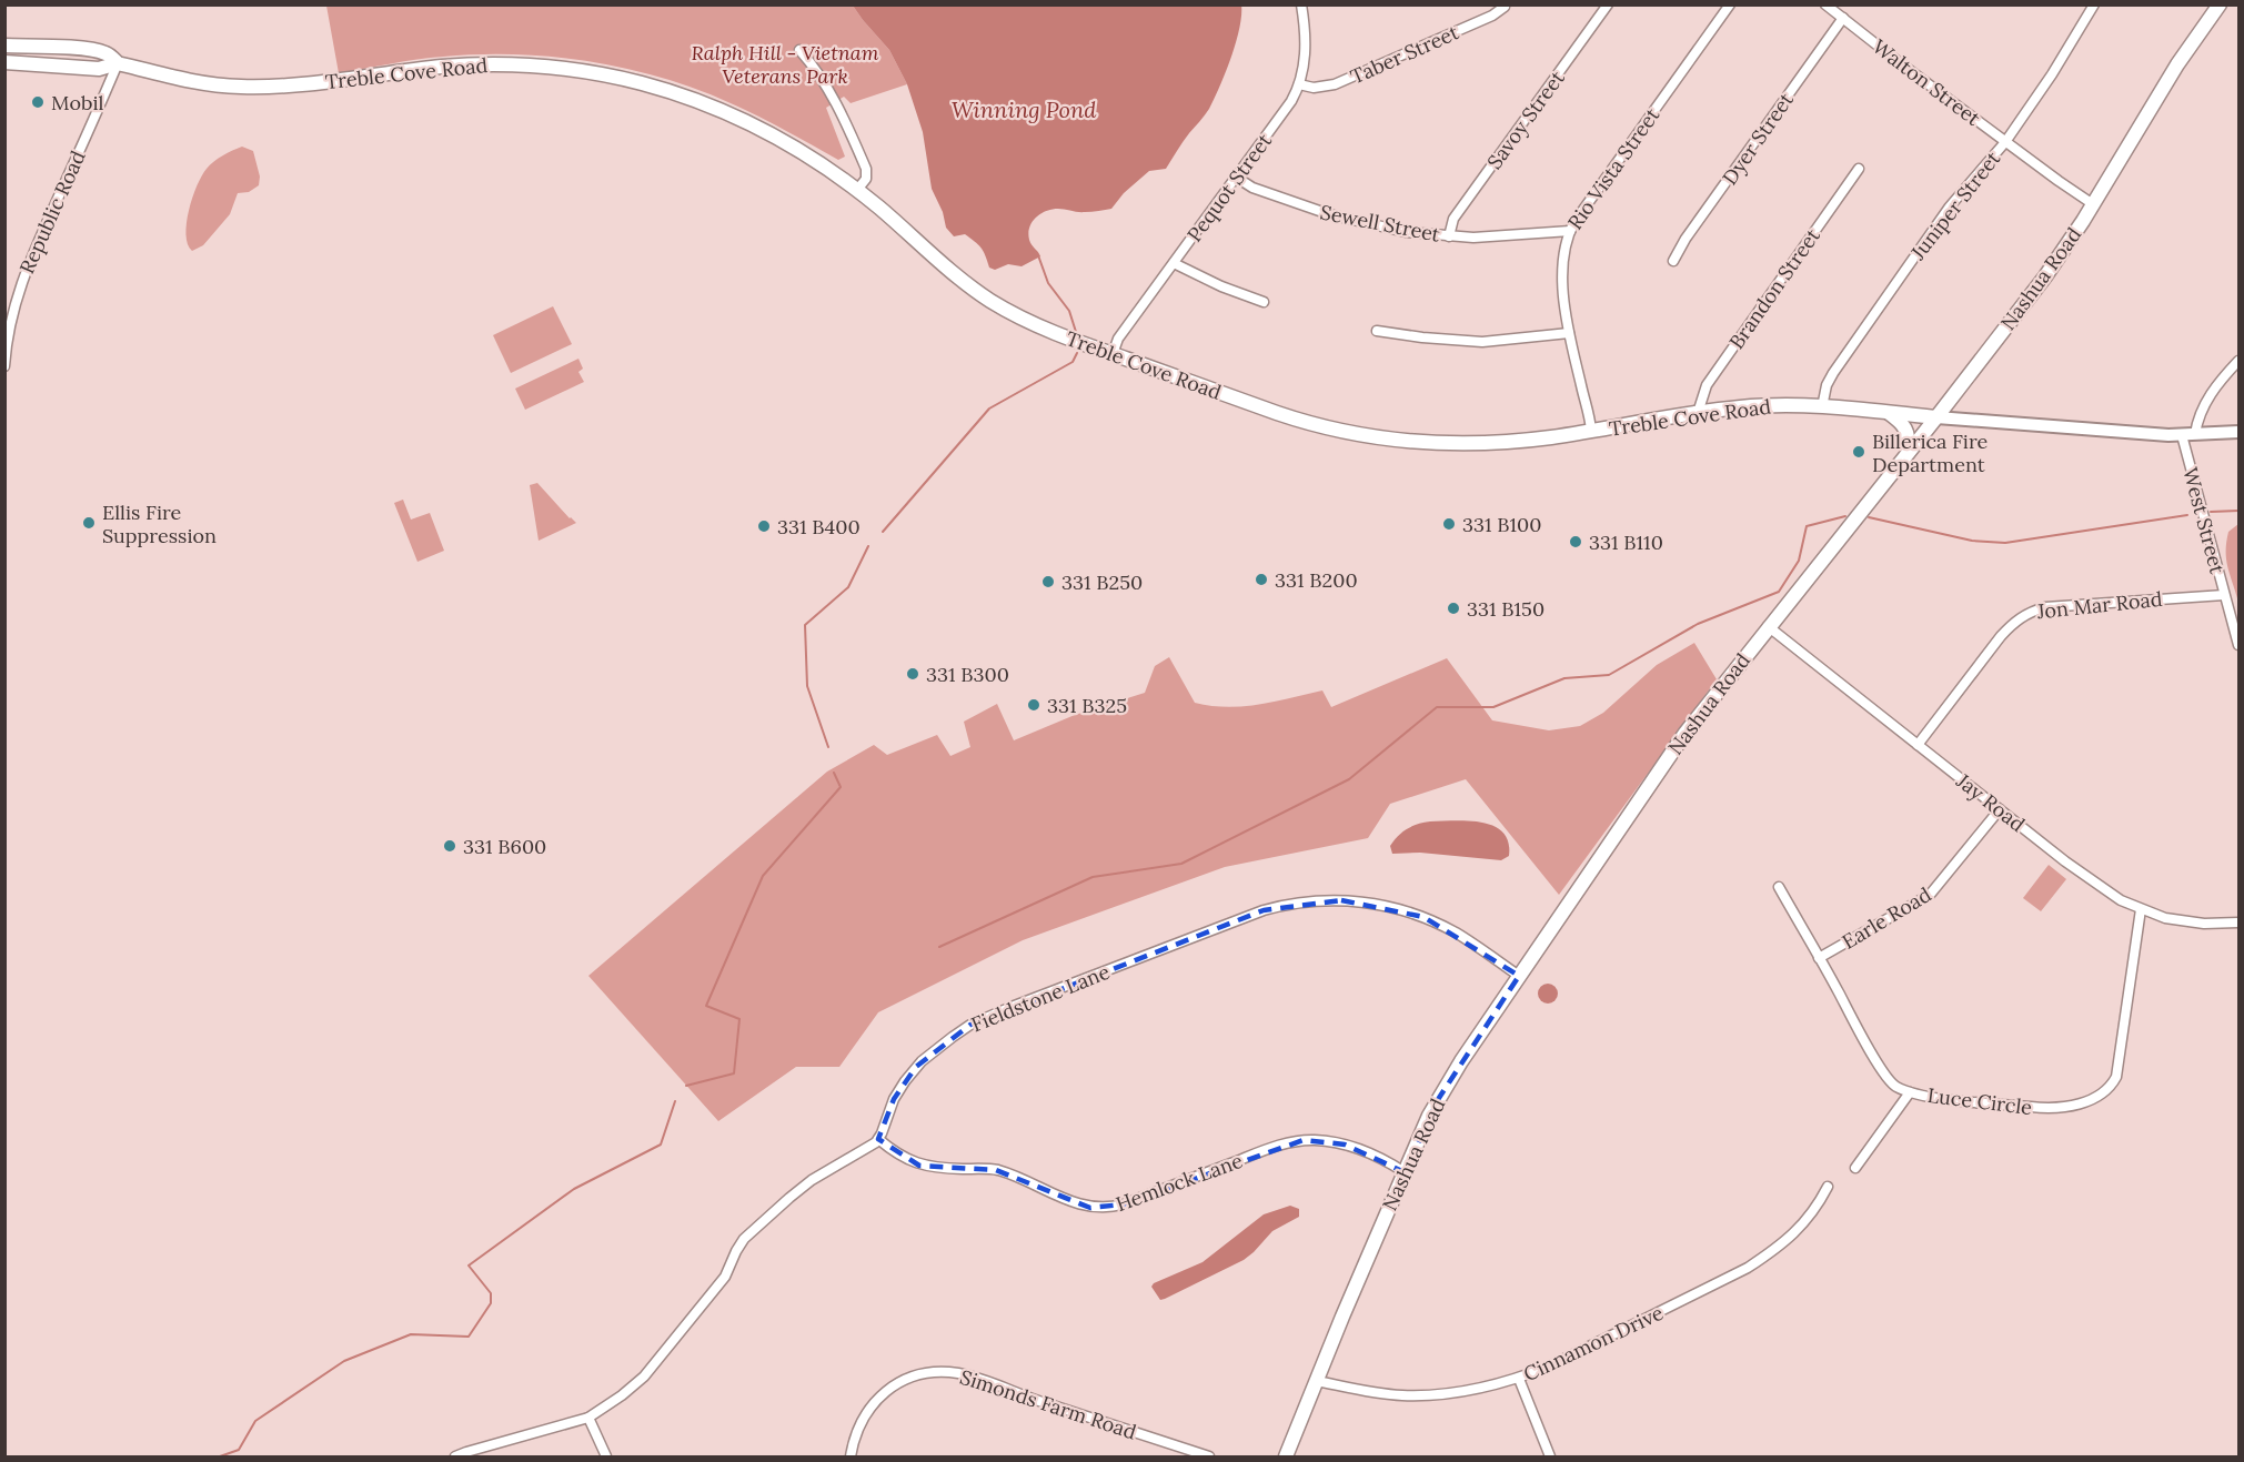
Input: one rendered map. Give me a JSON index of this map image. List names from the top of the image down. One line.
{"streets":{"main road":["Treble Cove Road","Nashua Road"],"street":["Taber Street","Walton Street","Savoy Street","Dyer Street","Rio Vista Street","Pequot Street","Juniper Street","Republic Road","Sewell Street","Brandon Street","West Street","Jon Mar Road","Jay Road","Earle Road","Fieldstone Lane","Luce Circle","Hemlock Lane","Cinnamon Drive","Simonds Farm Road"]},"crossings":[["Taber Street","Pequot Street"],["Treble Cove Road","Rio Vista Street"],["Treble Cove Road","Pequot Street"],["Treble Cove Road","Juniper Street"],["Treble Cove Road","Republic Road"],["Treble Cove Road","Nashua Road"],["Treble Cove Road","Brandon Street"],["Treble Cove Road","West Street"],["Walton Street","Dyer Street"],["Walton Street","Juniper Street"],["Walton Street","Nashua Road"],["Savoy Street","Sewell Street"],["Rio Vista Street","Sewell Street"],["Pequot Street","Sewell Street"],["Nashua Road","Jay Road"],["Nashua Road","Fieldstone Lane"],["Nashua Road","Hemlock Lane"],["Nashua Road","Cinnamon Drive"],["West Street","Jon Mar Road"],["Jon Mar Road","Jay Road"],["Jay Road","Earle Road"],["Jay Road","Luce Circle"],["Earle Road","Luce Circle"],["Fieldstone Lane","Hemlock Lane"]],"water":["Winning Pond"],"parks":["Ralph Hill - Vietnam Veterans Park"],"places":["Mobil","Billerica Fire Department","Ellis Fire Suppression","331 B100","331 B400","331 B110","331 B200","331 B250","331 B150","331 B300","331 B325","331 B600"]}
